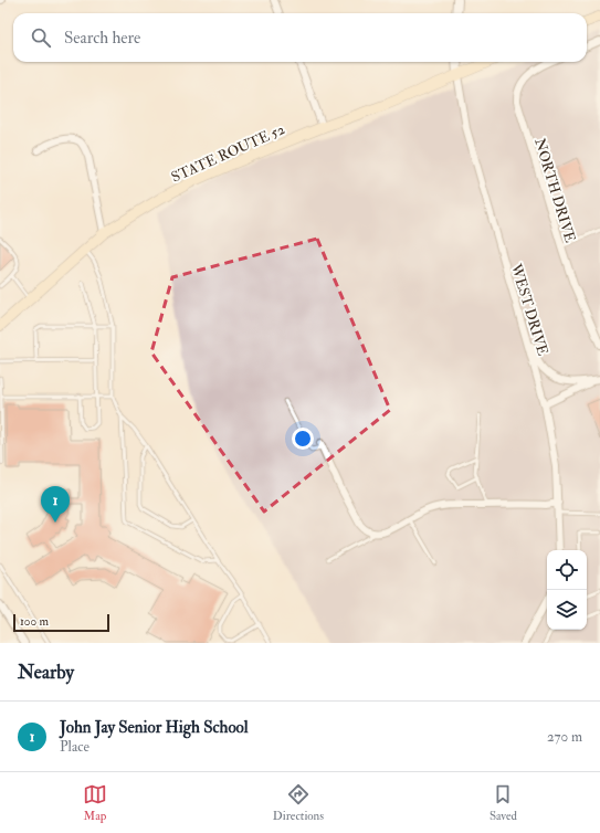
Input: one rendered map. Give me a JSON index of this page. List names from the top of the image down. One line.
{"streets":{"main road":["STATE ROUTE 52"],"street":["NORTH DRIVE","WEST DRIVE"]},"crossings":[["STATE ROUTE 52","WEST DRIVE"]],"scale_bar":"100 m","page":{"search":"Search here","pins":"1","scale":"100 m","heading":"Nearby","list":[{"mark":"1","name":"John Jay Senior High School","note":"Place","value":"270 m"}],"nav":["Map","Directions","Saved"]}}
